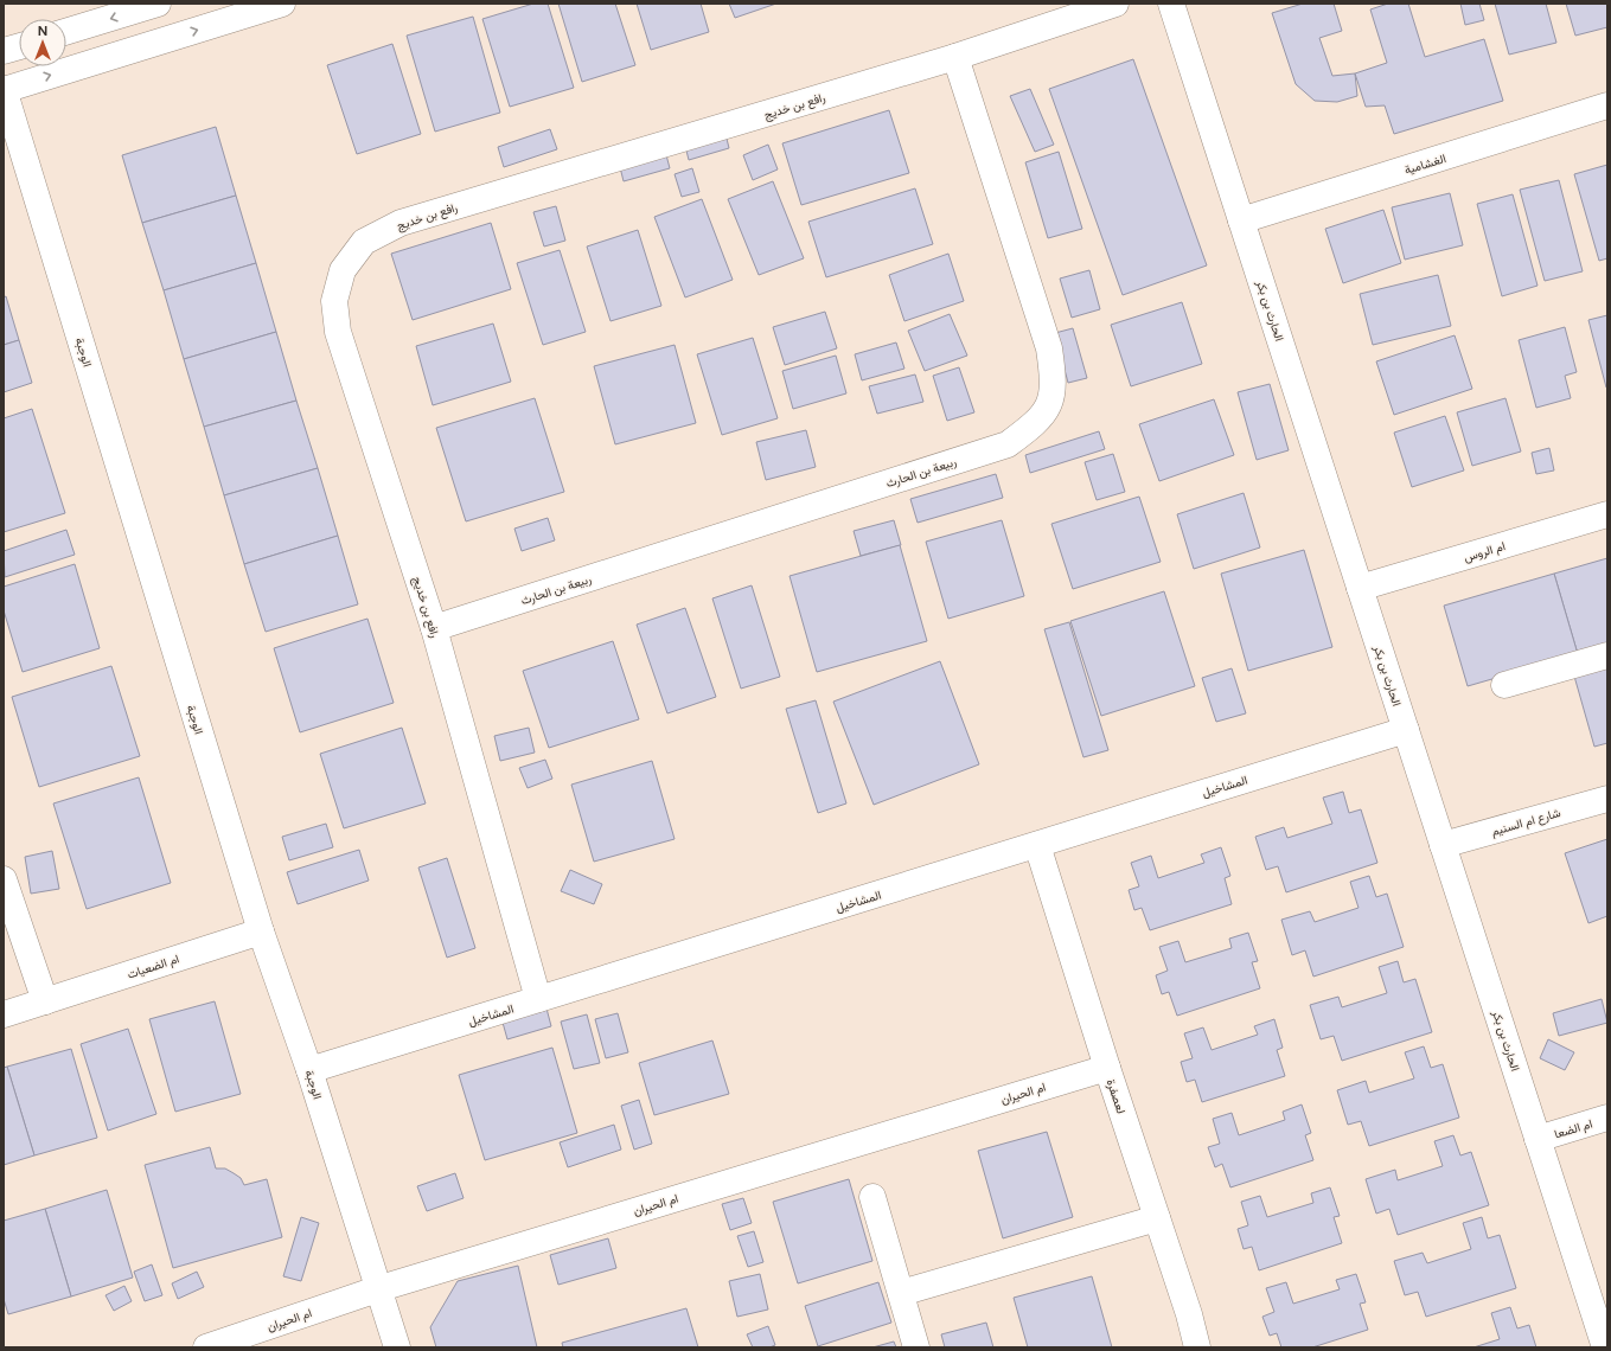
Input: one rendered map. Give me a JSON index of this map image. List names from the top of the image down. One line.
{"streets":{"street":["رافع بن خديج","الغشامية","الحارث بن بكر","الوجبة","ربيعة بن الحارث","ام الروس","المشاخيل","شارع ام السنيم","ام الضعيات","ام الحيران","لعصفرة","ام الضعا"]},"crossings":[["رافع بن خديج","ربيعة بن الحارث"],["رافع بن خديج","المشاخيل"],["الغشامية","الحارث بن بكر"],["الحارث بن بكر","ام الروس"],["الحارث بن بكر","المشاخيل"],["الحارث بن بكر","شارع ام السنيم"],["الحارث بن بكر","ام الضعا"],["الوجبة","المشاخيل"],["الوجبة","ام الضعيات"],["الوجبة","ام الحيران"],["المشاخيل","لعصفرة"],["ام الحيران","لعصفرة"]],"north":"top"}
